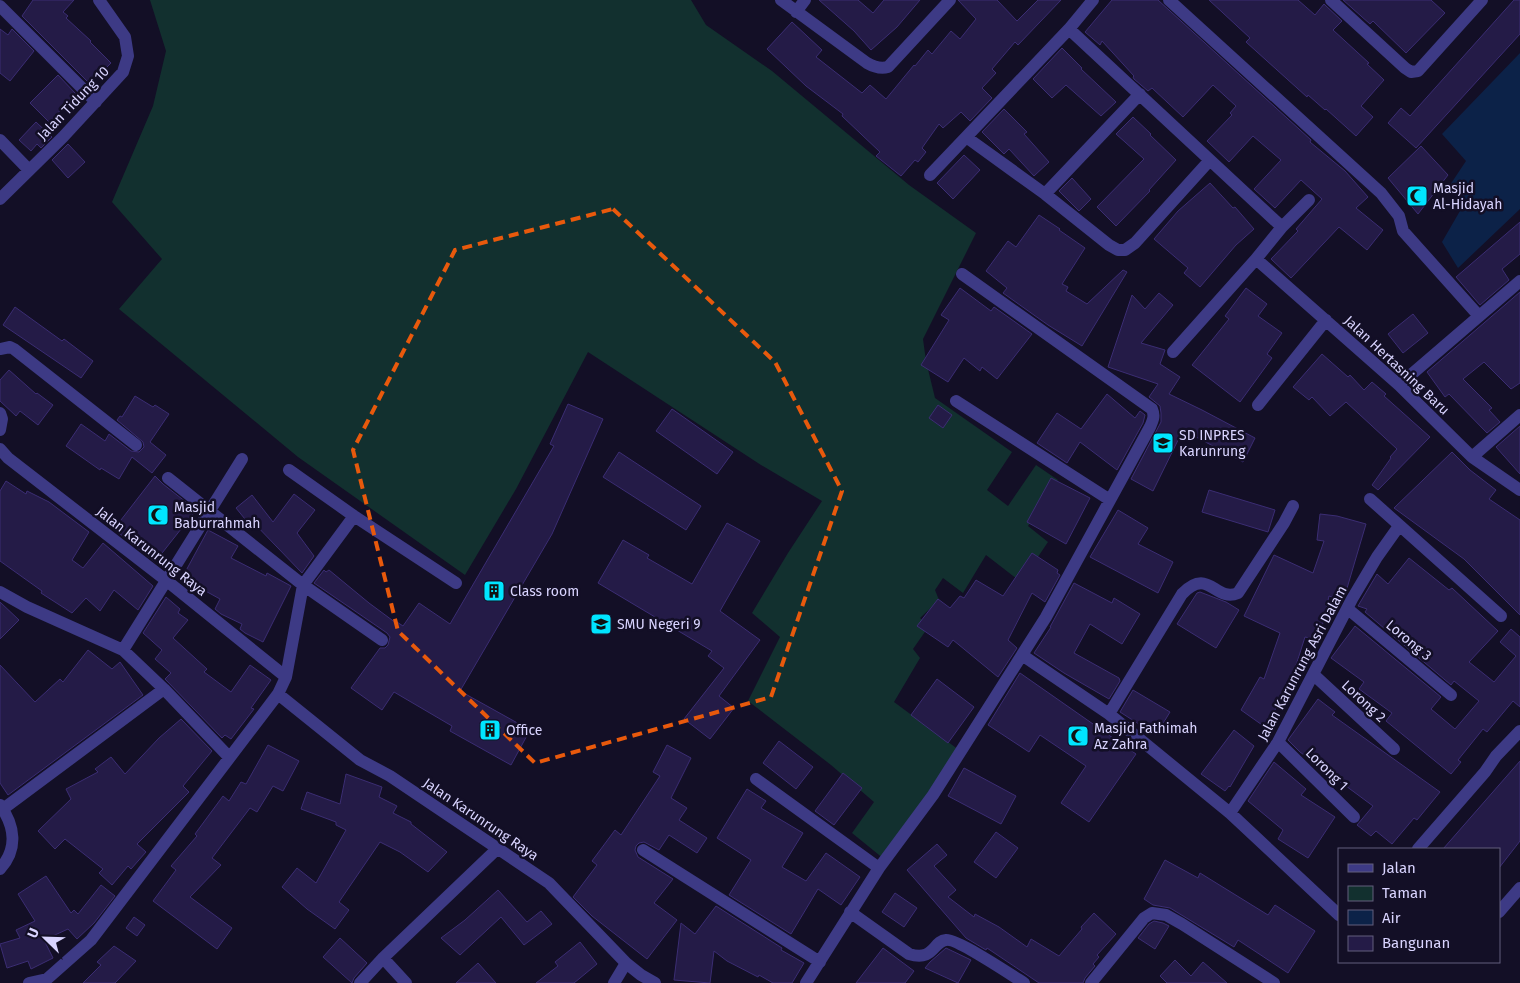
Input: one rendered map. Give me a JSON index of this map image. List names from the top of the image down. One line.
{"streets":{"street":["Jalan Tidung 10","Jalan Hertasning Baru","Jalan Karunrung Raya","Lorong 3","Jalan Karunrung Asri Dalam","Lorong 2","Lorong 1"]},"crossings":[["Lorong 3","Jalan Karunrung Asri Dalam"],["Jalan Karunrung Asri Dalam","Lorong 2"],["Jalan Karunrung Asri Dalam","Lorong 1"]],"places":{"mosque":["Masjid Al-Hidayah","Masjid Baburrahmah","Masjid Fathimah Az Zahra"],"school or university":["SD INPRES Karunrung","SMU Negeri 9"],"building":["Class room","Office"]},"legend":["Jalan","Taman","Air","Bangunan"],"north":"top left"}
